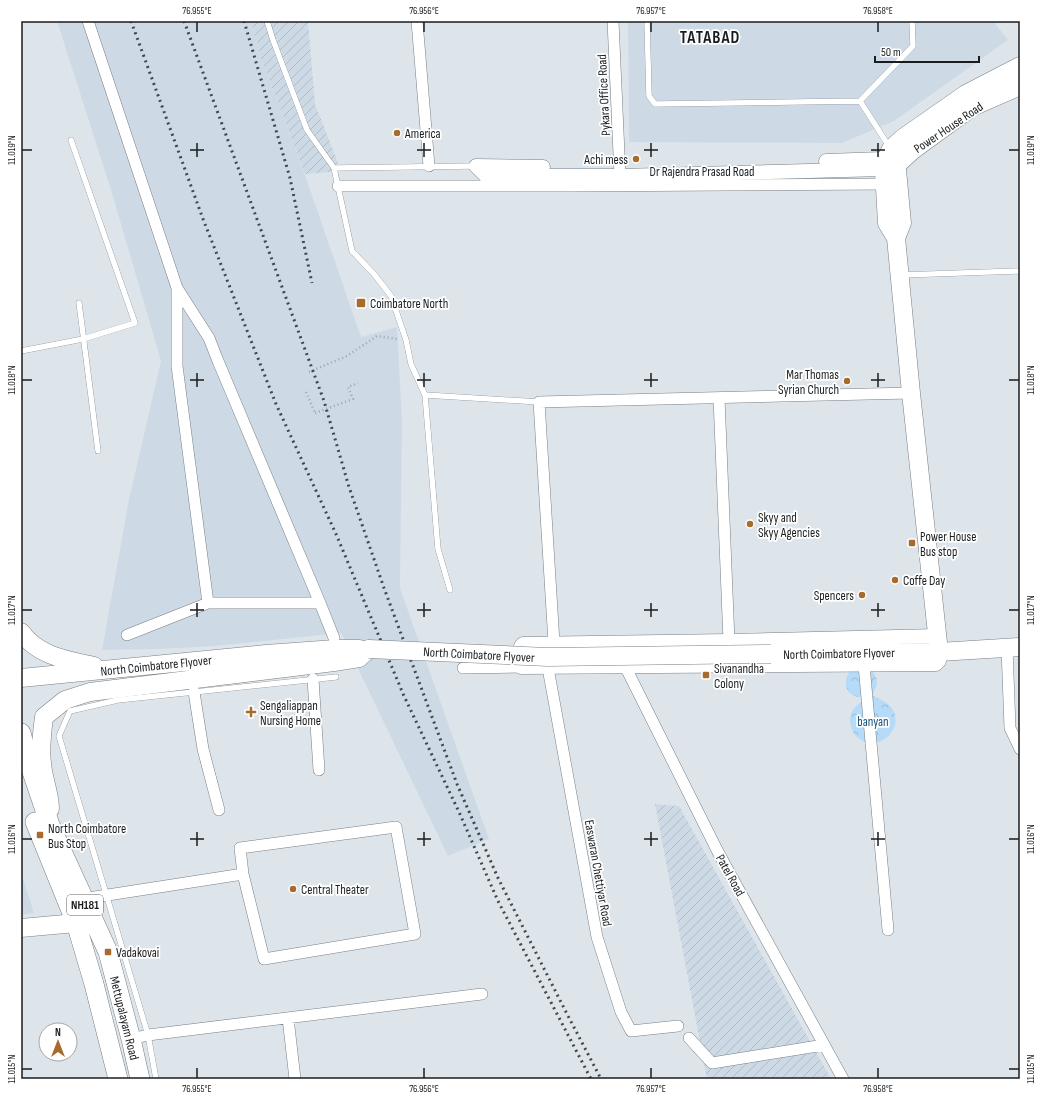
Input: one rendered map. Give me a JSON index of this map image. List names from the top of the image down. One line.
{"streets":{"highway":["NH181","Mettupalayam Road"],"main road":["Power House Road","North Coimbatore Flyover"],"street":["Pykara Office Road","Dr Rajendra Prasad Road","Easwaran Chettiyar Road","Patel Road"]},"crossings":[["Power House Road","Dr Rajendra Prasad Road"]],"districts":["TATABAD"],"parks":["banyan"],"places":{"other":["America","Achi mess","Mar Thomas Syrian Church","Skyy and Skyy Agencies","Coffe Day","Spencers","Central Theater"],"transit":["Coimbatore North","Power House Bus stop","Sivanandha Colony","North Coimbatore Bus Stop","Vadakovai"],"health":["Sengaliappan Nursing Home"]},"scale_bar":"50 m","north":"top","coordinates":["76.955°E","76.956°E","76.957°E","76.958°E","11.019°N","11.018°N","11.017°N","11.016°N","11.015°N"]}
